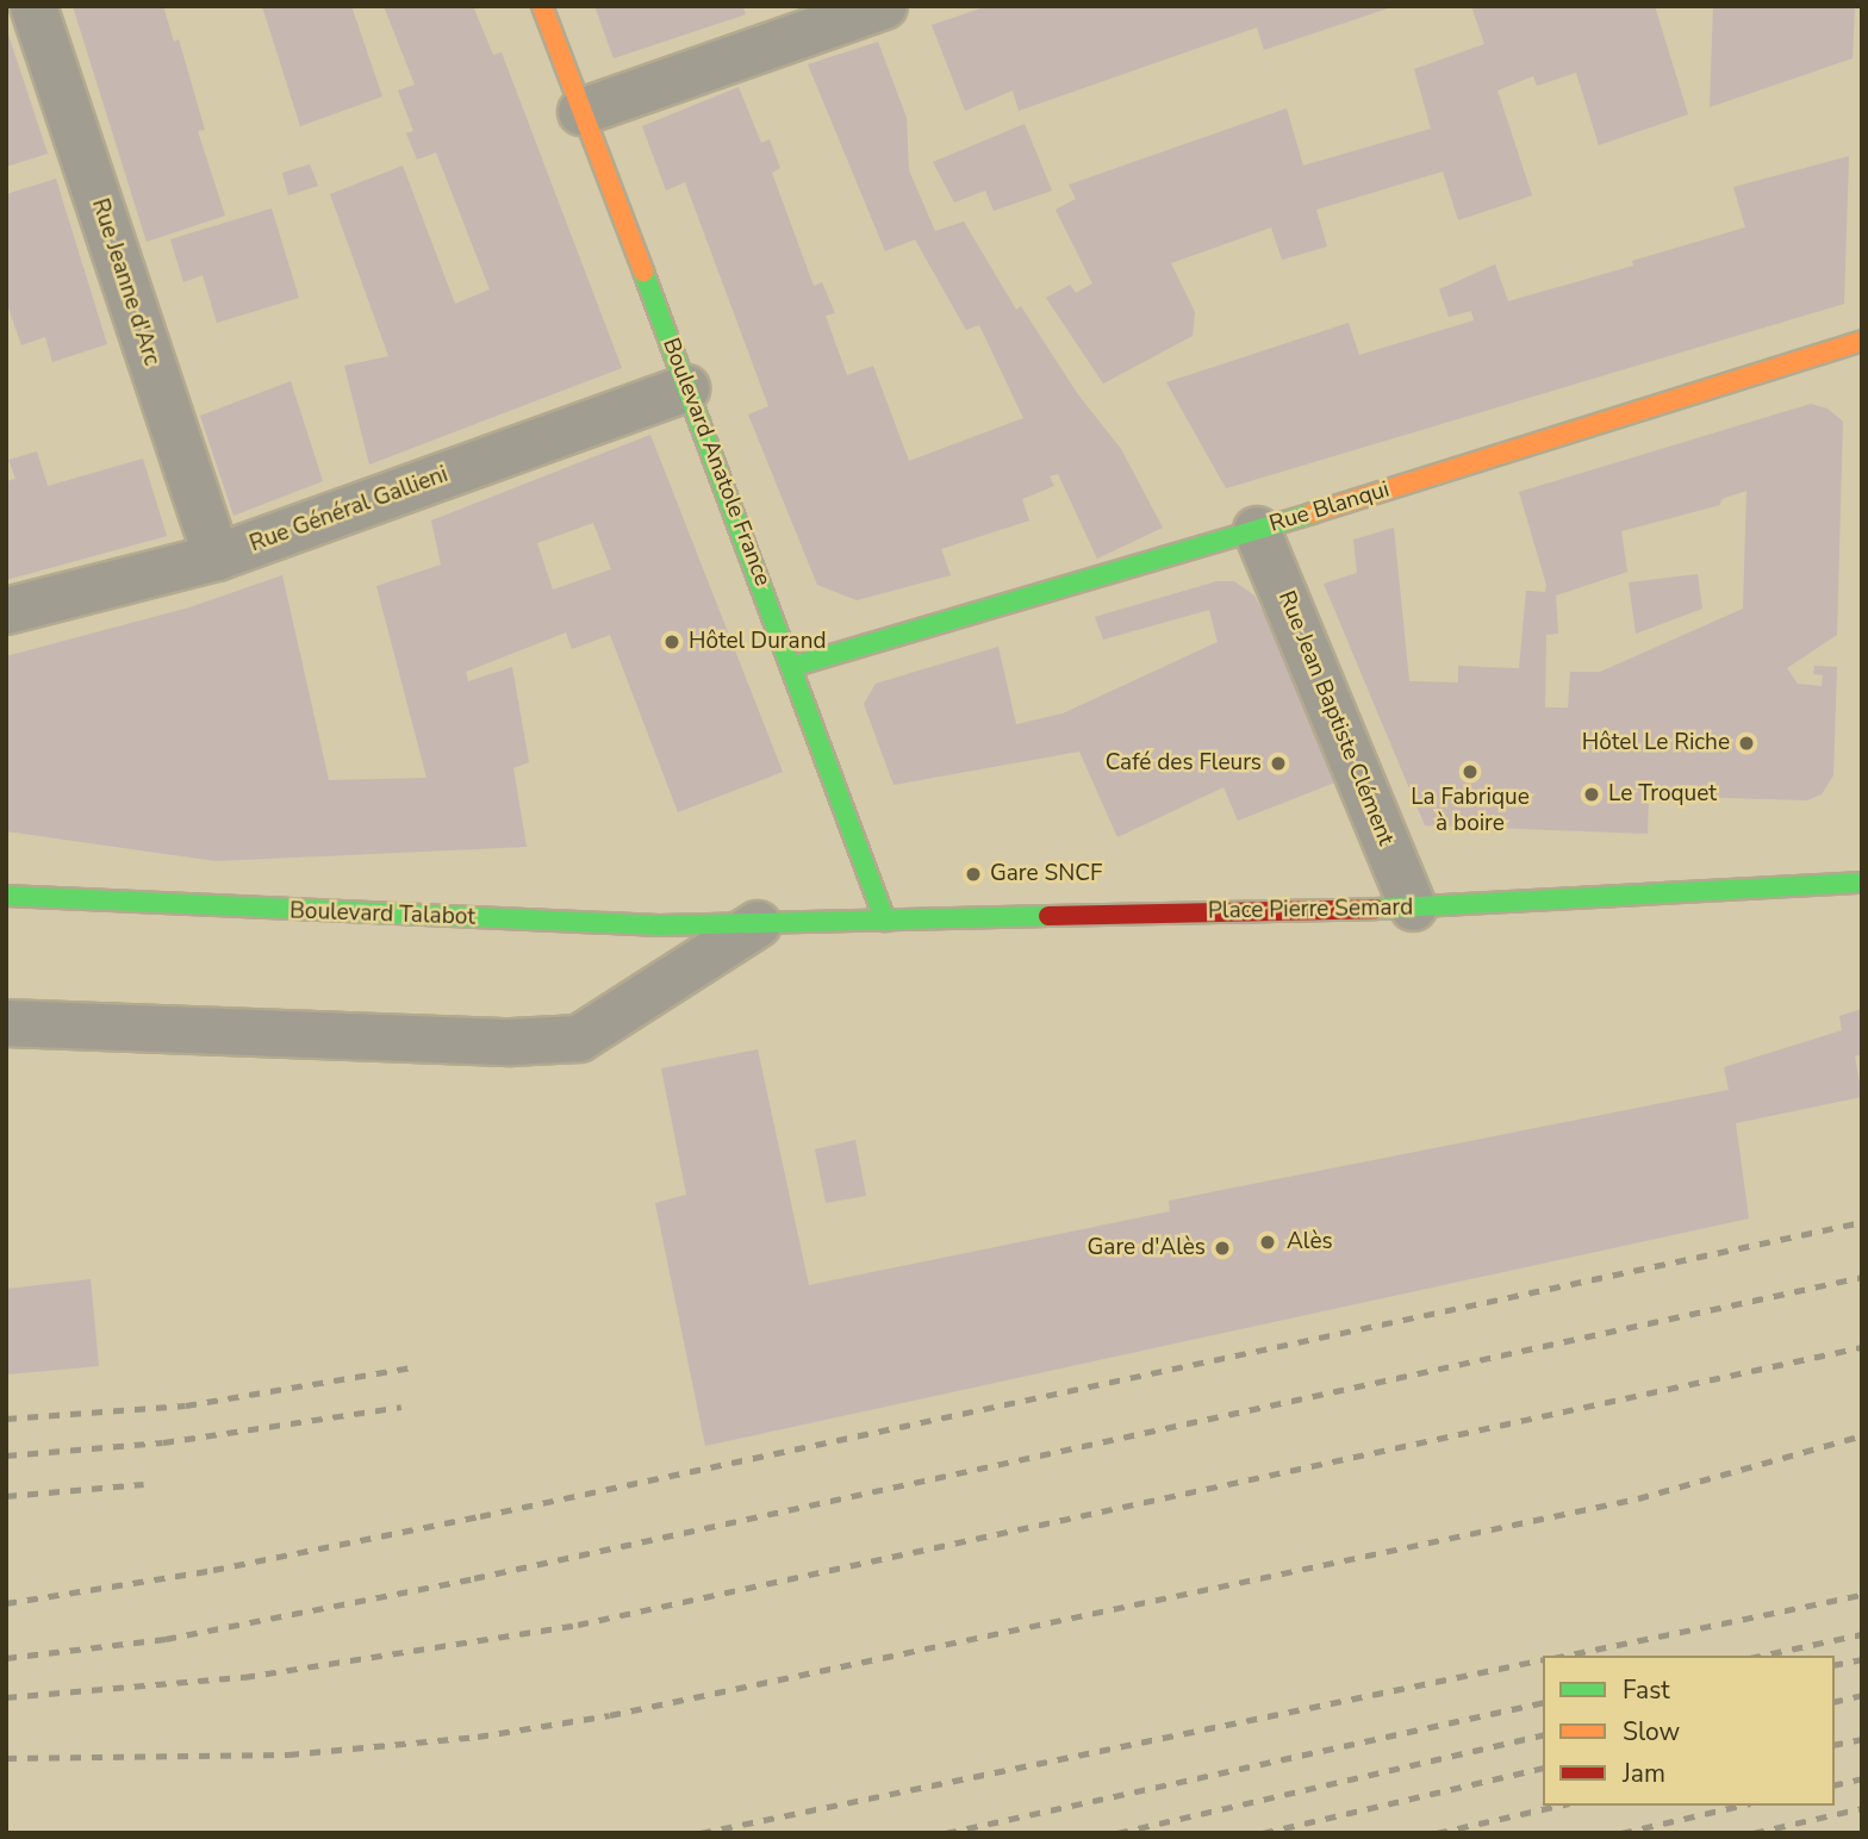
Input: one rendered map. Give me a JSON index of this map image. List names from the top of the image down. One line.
{"streets":{"street":["Rue Jeanne d'Arc","Boulevard Anatole France","Rue Blanqui","Rue Général Gallieni","Rue Jean Baptiste Clément","Place Pierre Semard","Boulevard Talabot"]},"crossings":[["Rue Jeanne d'Arc","Rue Général Gallieni"],["Boulevard Anatole France","Rue Blanqui"],["Boulevard Anatole France","Rue Général Gallieni"],["Boulevard Anatole France","Place Pierre Semard"],["Rue Blanqui","Rue Jean Baptiste Clément"],["Rue Jean Baptiste Clément","Place Pierre Semard"],["Place Pierre Semard","Boulevard Talabot"]],"places":["Hôtel Durand","Hôtel Le Riche","Café des Fleurs","La Fabrique à boire","Le Troquet","Gare SNCF","Alès","Gare d'Alès"],"legend":["Fast","Slow","Jam"]}
